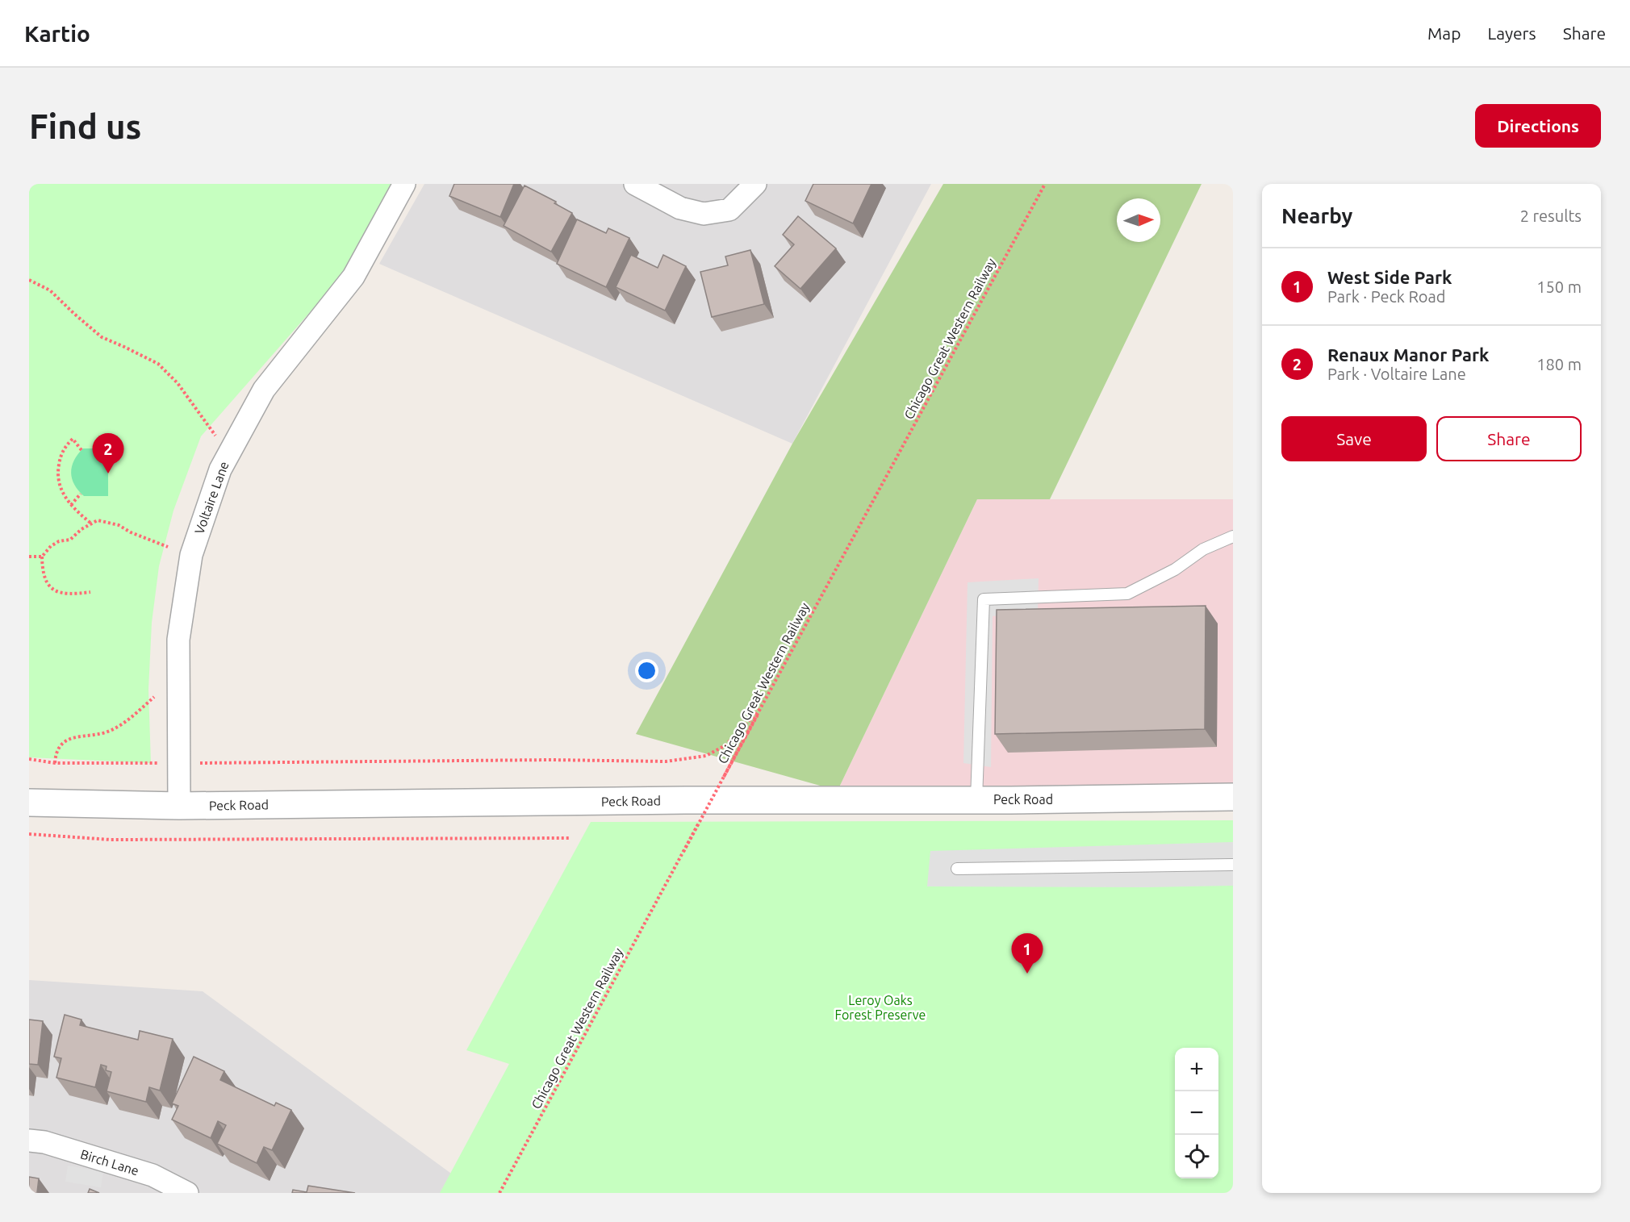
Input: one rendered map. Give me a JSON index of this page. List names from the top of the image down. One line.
{"streets":{"street":["Voltaire Lane","Peck Road","Birch Lane"],"path":["Chicago Great Western Railway"]},"crossings":[["Voltaire Lane","Peck Road"]],"parks":["Leroy Oaks Forest Preserve"],"north":"right","page":{"header":"Kartio","nav":["Map","Layers","Share"],"buttons":["Directions",["Save","Share"]],"title":"Find us","heading":["Nearby","2 results"],"list":[{"mark":"1","name":"West Side Park","note":"Park · Peck Road","value":"150 m"},{"mark":"2","name":"Renaux Manor Park","note":"Park · Voltaire Lane","value":"180 m"}],"pins":["2","1"],"map_buttons":["+","−"]}}
